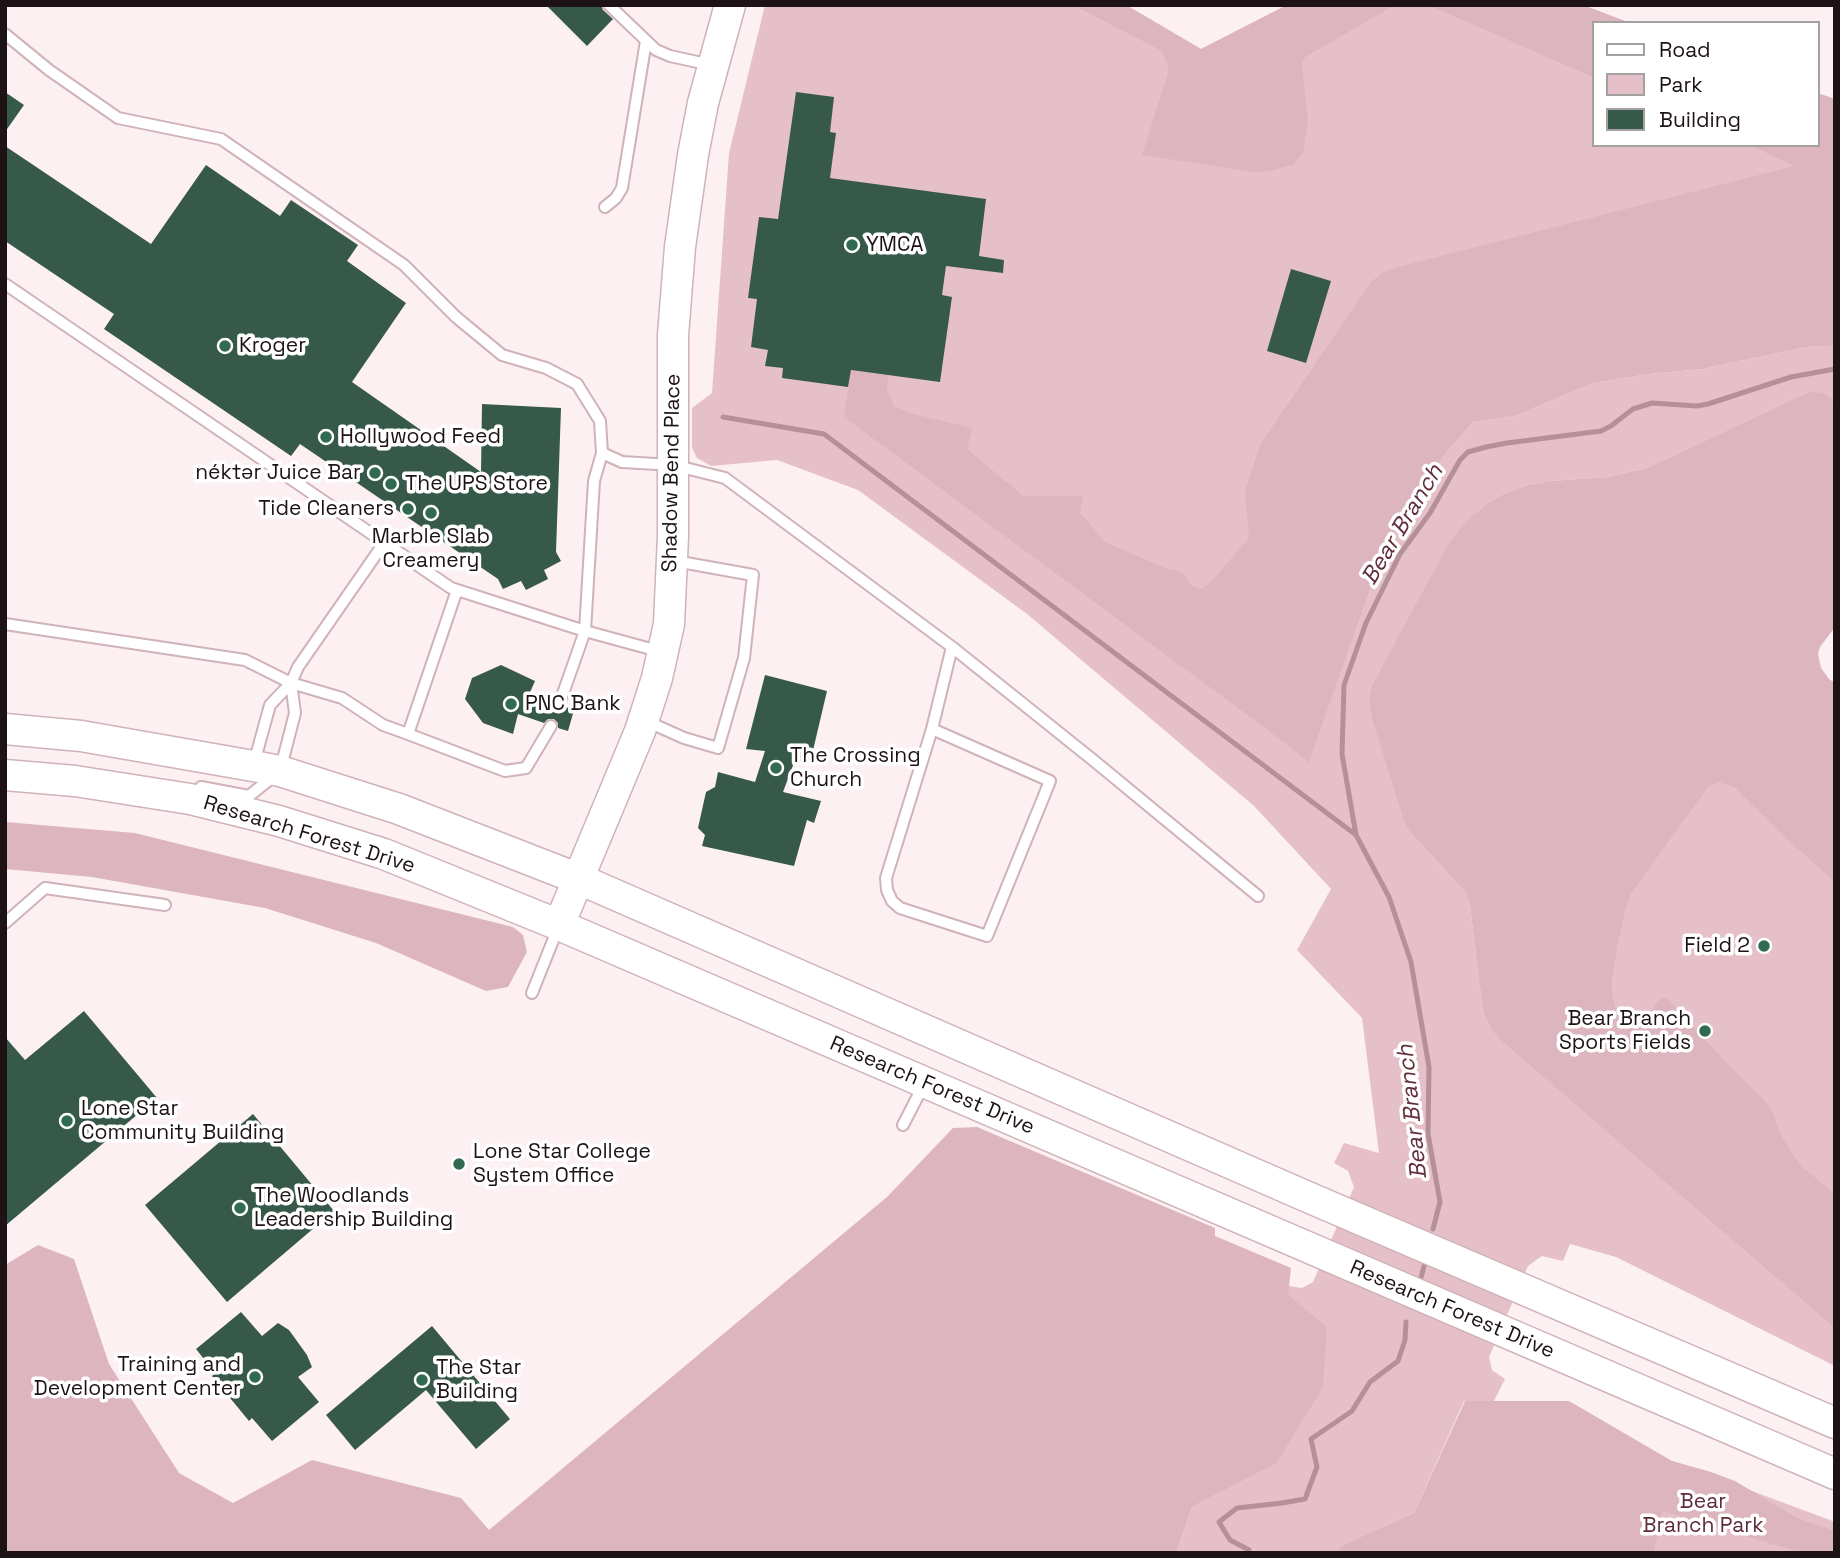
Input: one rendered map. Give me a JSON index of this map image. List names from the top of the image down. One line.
{"streets":{"main road":["Shadow Bend Place","Research Forest Drive"]},"crossings":[["Shadow Bend Place","Research Forest Drive"]],"water":["Bear Branch"],"parks":["Bear Branch Park"],"places":["YMCA","Kroger","Hollywood Feed","néktər Juice Bar","The UPS Store","Tide Cleaners","Marble Slab Creamery","PNC Bank","The Crossing Church","Field 2","Bear Branch Sports Fields","Lone Star Community Building","Lone Star College System Office","The Woodlands Leadership Building","Training and Development Center","The Star Building"],"legend":["Road","Park","Building"]}
